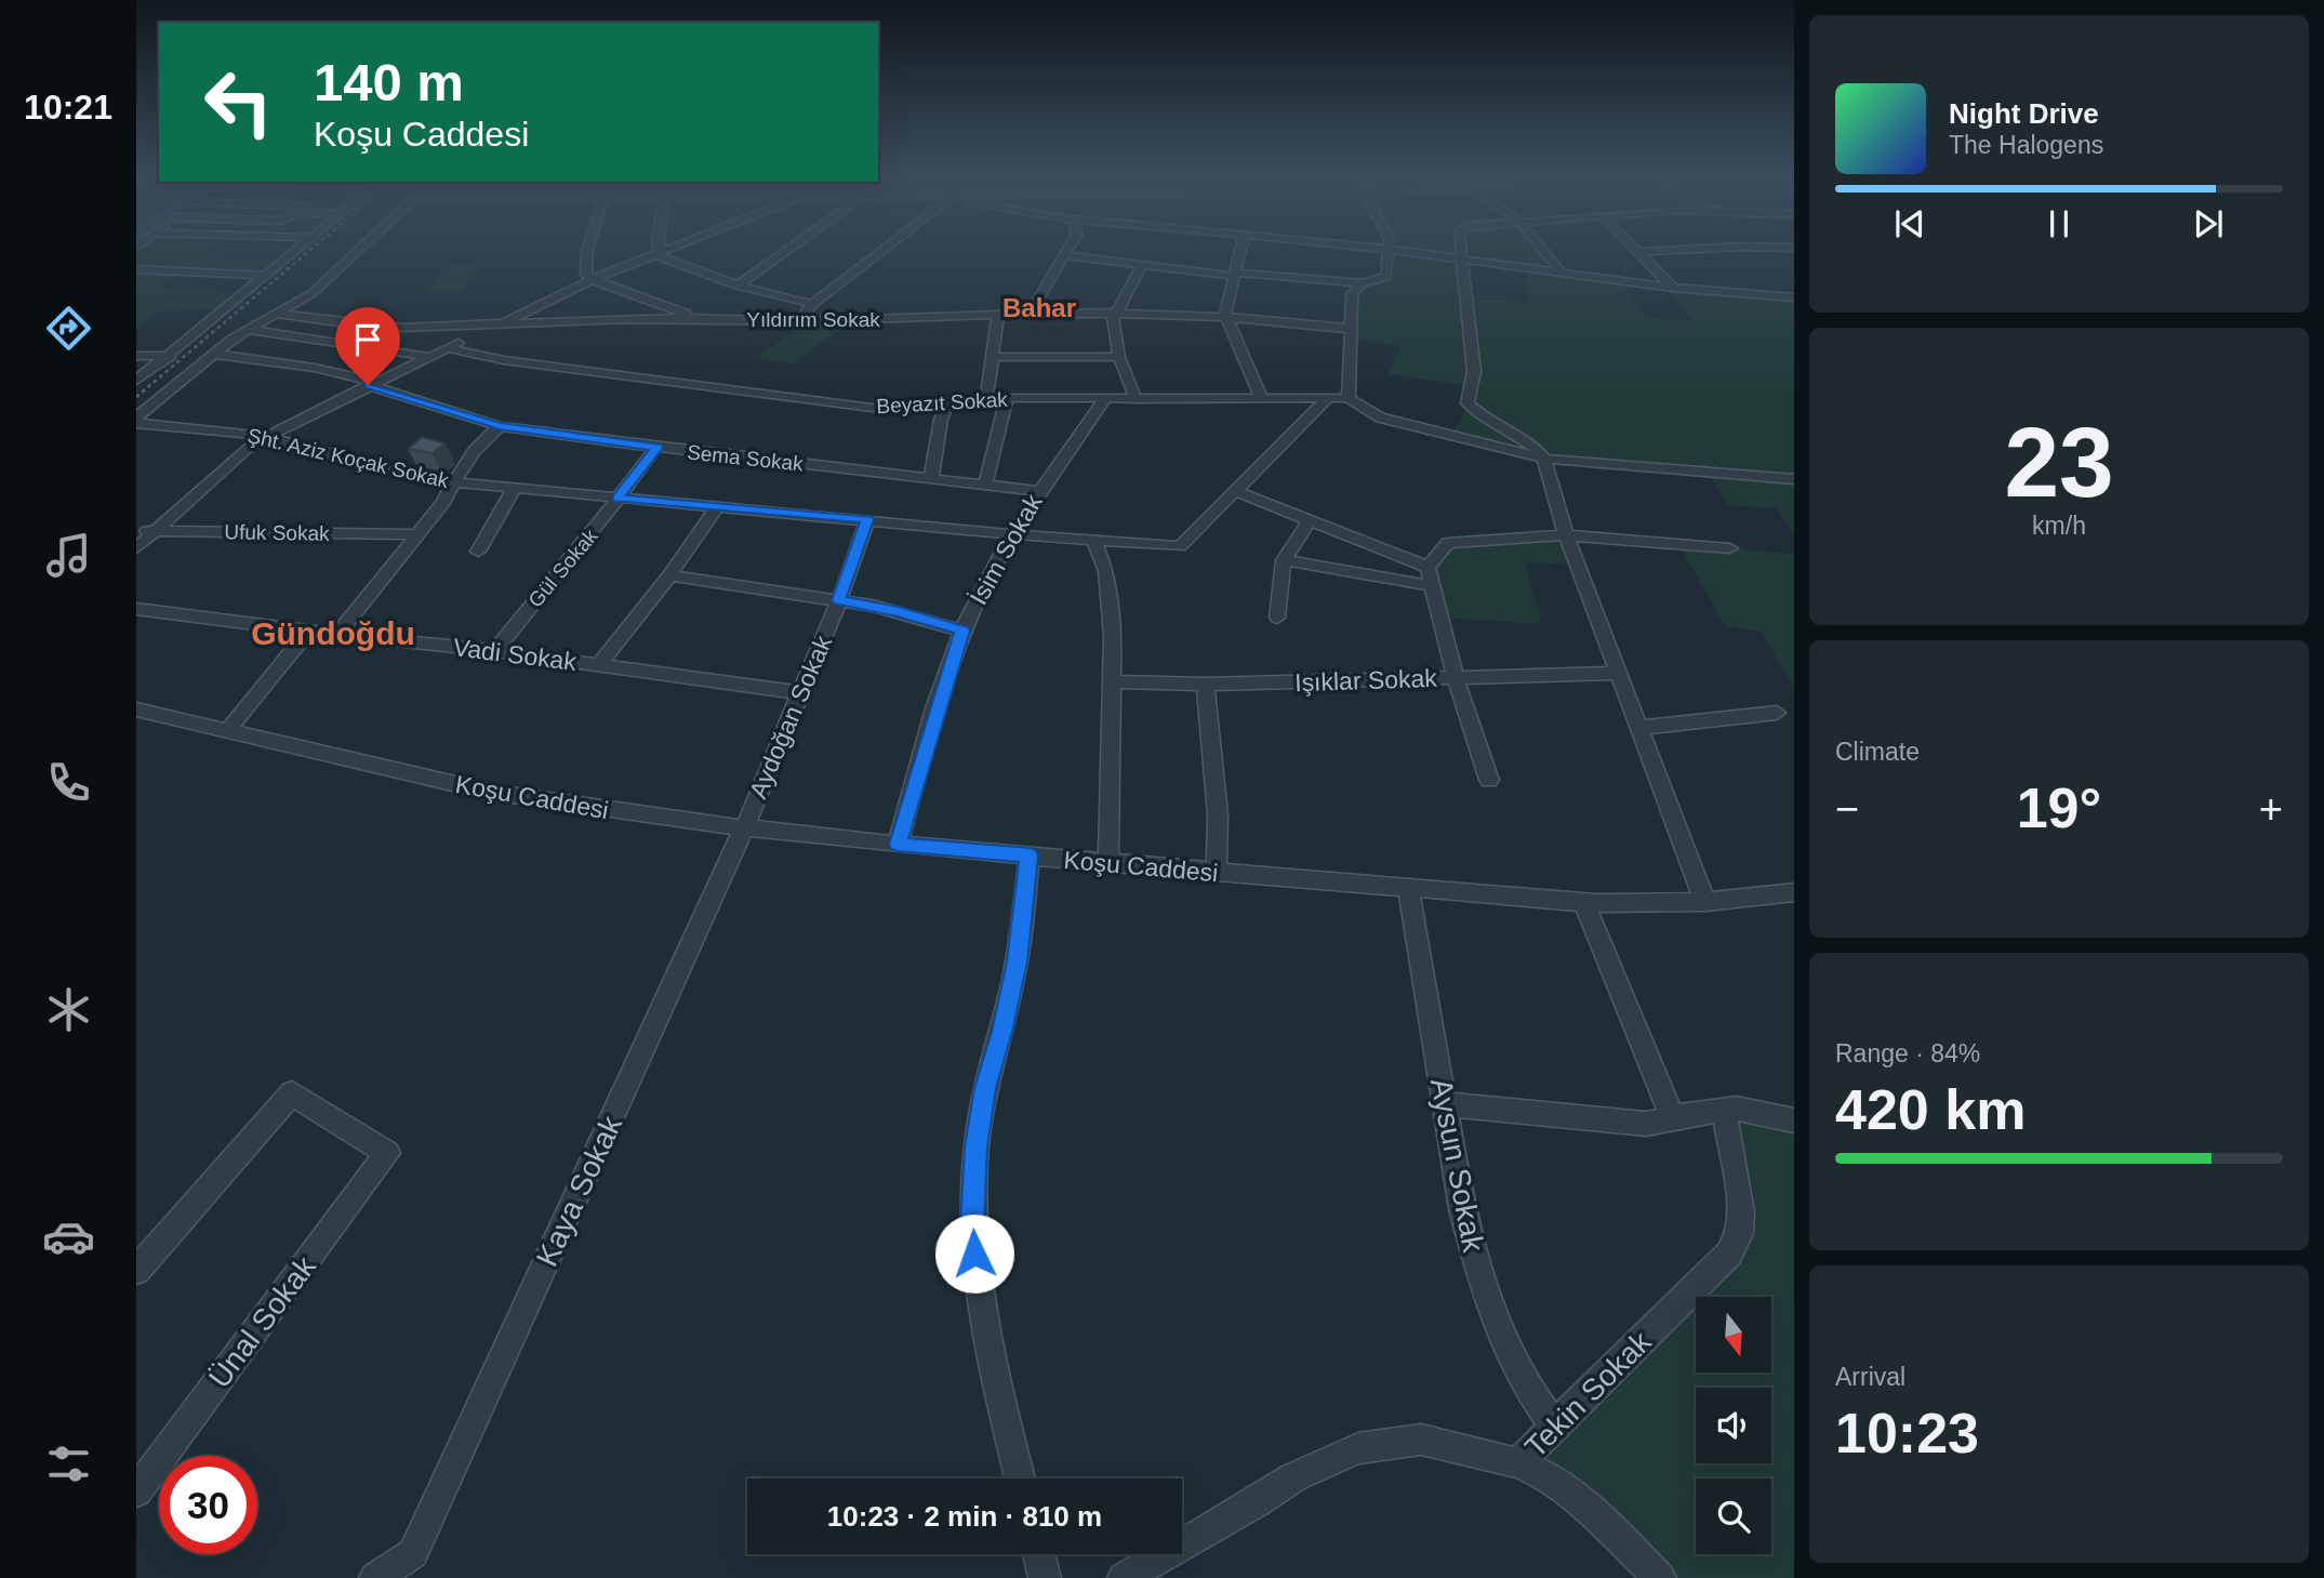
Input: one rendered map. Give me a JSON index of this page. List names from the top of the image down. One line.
{"streets":{"street":["Yıldırım Sokak","Beyazıt Sokak","Şht. Aziz Koçak Sokak","Sema Sokak","Ufuk Sokak","İsim Sokak","Gül Sokak","Vadi Sokak","Işıklar Sokak","Aydoğan Sokak","Koşu Caddesi","Aysun Sokak","Kaya Sokak","Ünal Sokak","Tekin Sokak"]},"crossings":[["Beyazıt Sokak","Şht. Aziz Koçak Sokak"],["Beyazıt Sokak","İsim Sokak"],["Şht. Aziz Koçak Sokak","İsim Sokak"],["Şht. Aziz Koçak Sokak","Gül Sokak"],["Şht. Aziz Koçak Sokak","Aydoğan Sokak"],["Sema Sokak","İsim Sokak"],["Sema Sokak","Gül Sokak"],["İsim Sokak","Koşu Caddesi"],["Gül Sokak","Vadi Sokak"],["Vadi Sokak","Aydoğan Sokak"],["Aydoğan Sokak","Koşu Caddesi"],["Aydoğan Sokak","Kaya Sokak"],["Koşu Caddesi","Aysun Sokak"],["Koşu Caddesi","Kaya Sokak"],["Aysun Sokak","Tekin Sokak"]],"districts":["Bahar","Gündoğdu"],"north":"bottom","page":{"tabs":"10:21","turn":["140 m","Koşu Caddesi"],"song":["Night Drive","The Halogens"],"tile":[["23","km/h"],"Climate",["Range · 84%","420 km"],["Arrival","10:23"]],"heat":["−","19°","+"],"limit":"30","trip":"10:23 · 2 min · 810 m"}}
